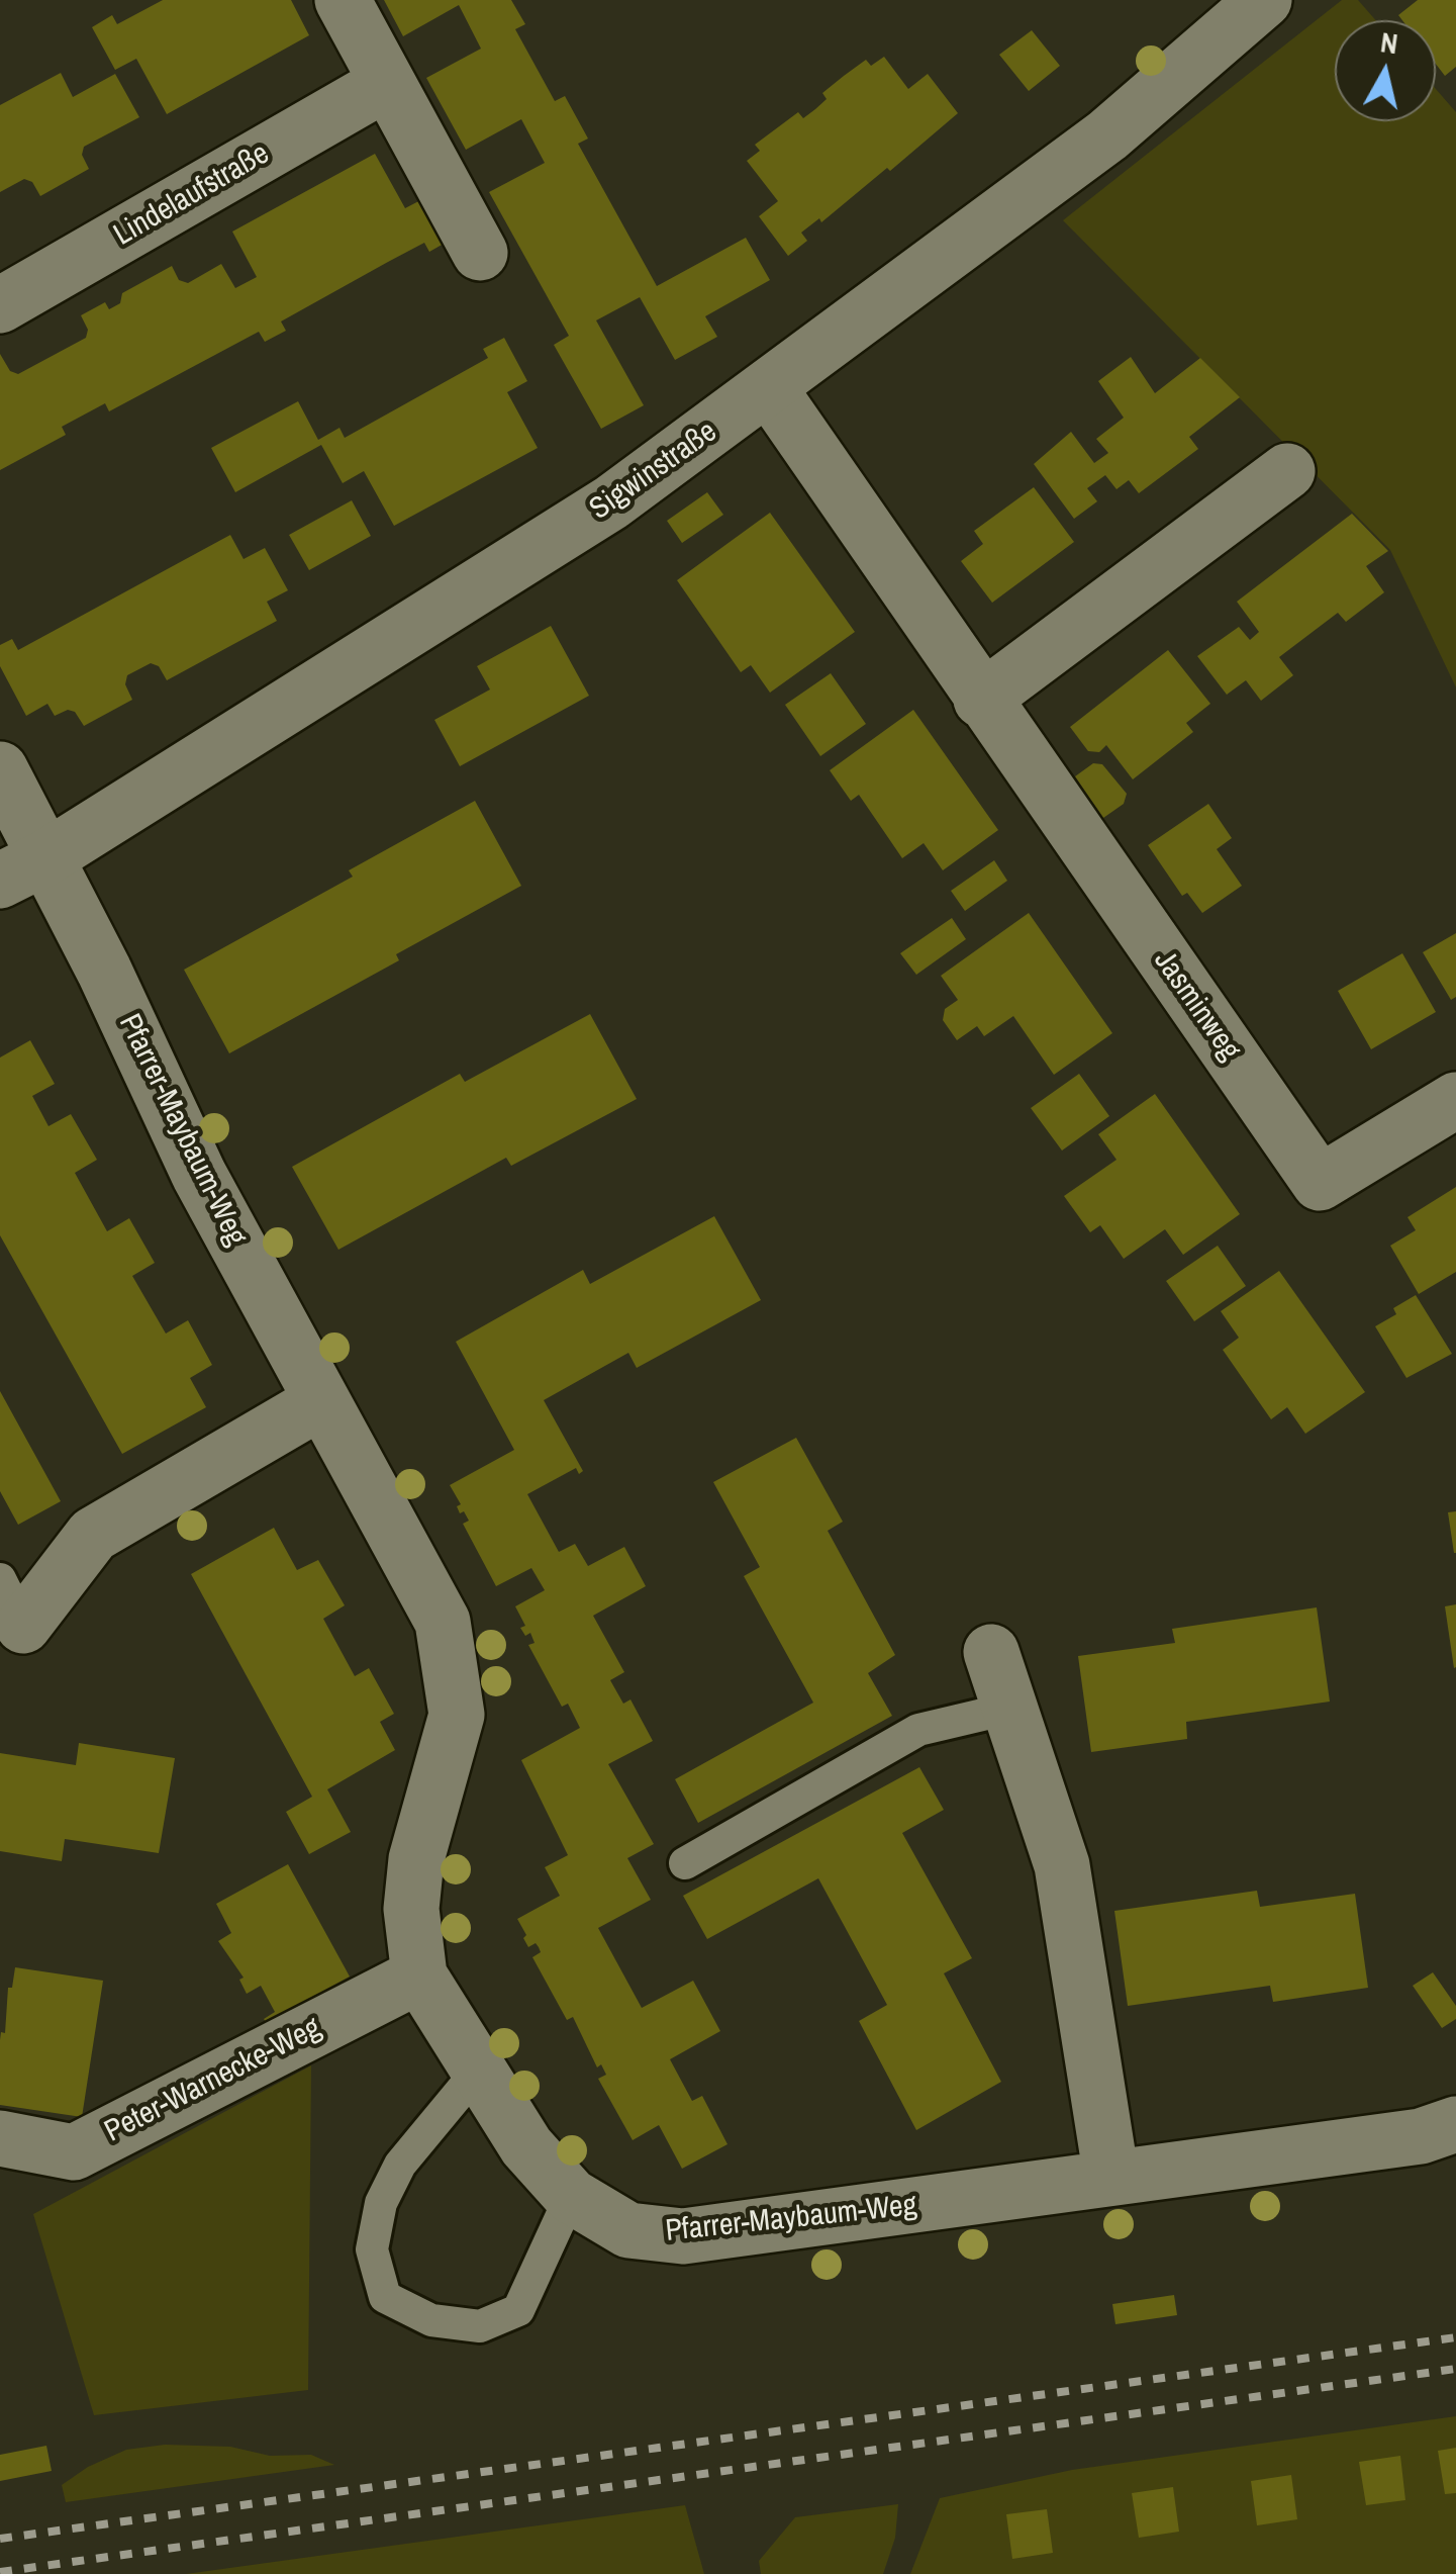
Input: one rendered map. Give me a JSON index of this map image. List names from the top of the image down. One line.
{"streets":{"street":["Lindelaufstraße","Sigwinstraße","Jasminweg","Pfarrer-Maybaum-Weg","Peter-Warnecke-Weg"]},"crossings":[["Sigwinstraße","Jasminweg"],["Sigwinstraße","Pfarrer-Maybaum-Weg"],["Pfarrer-Maybaum-Weg","Peter-Warnecke-Weg"]],"north":"top"}
